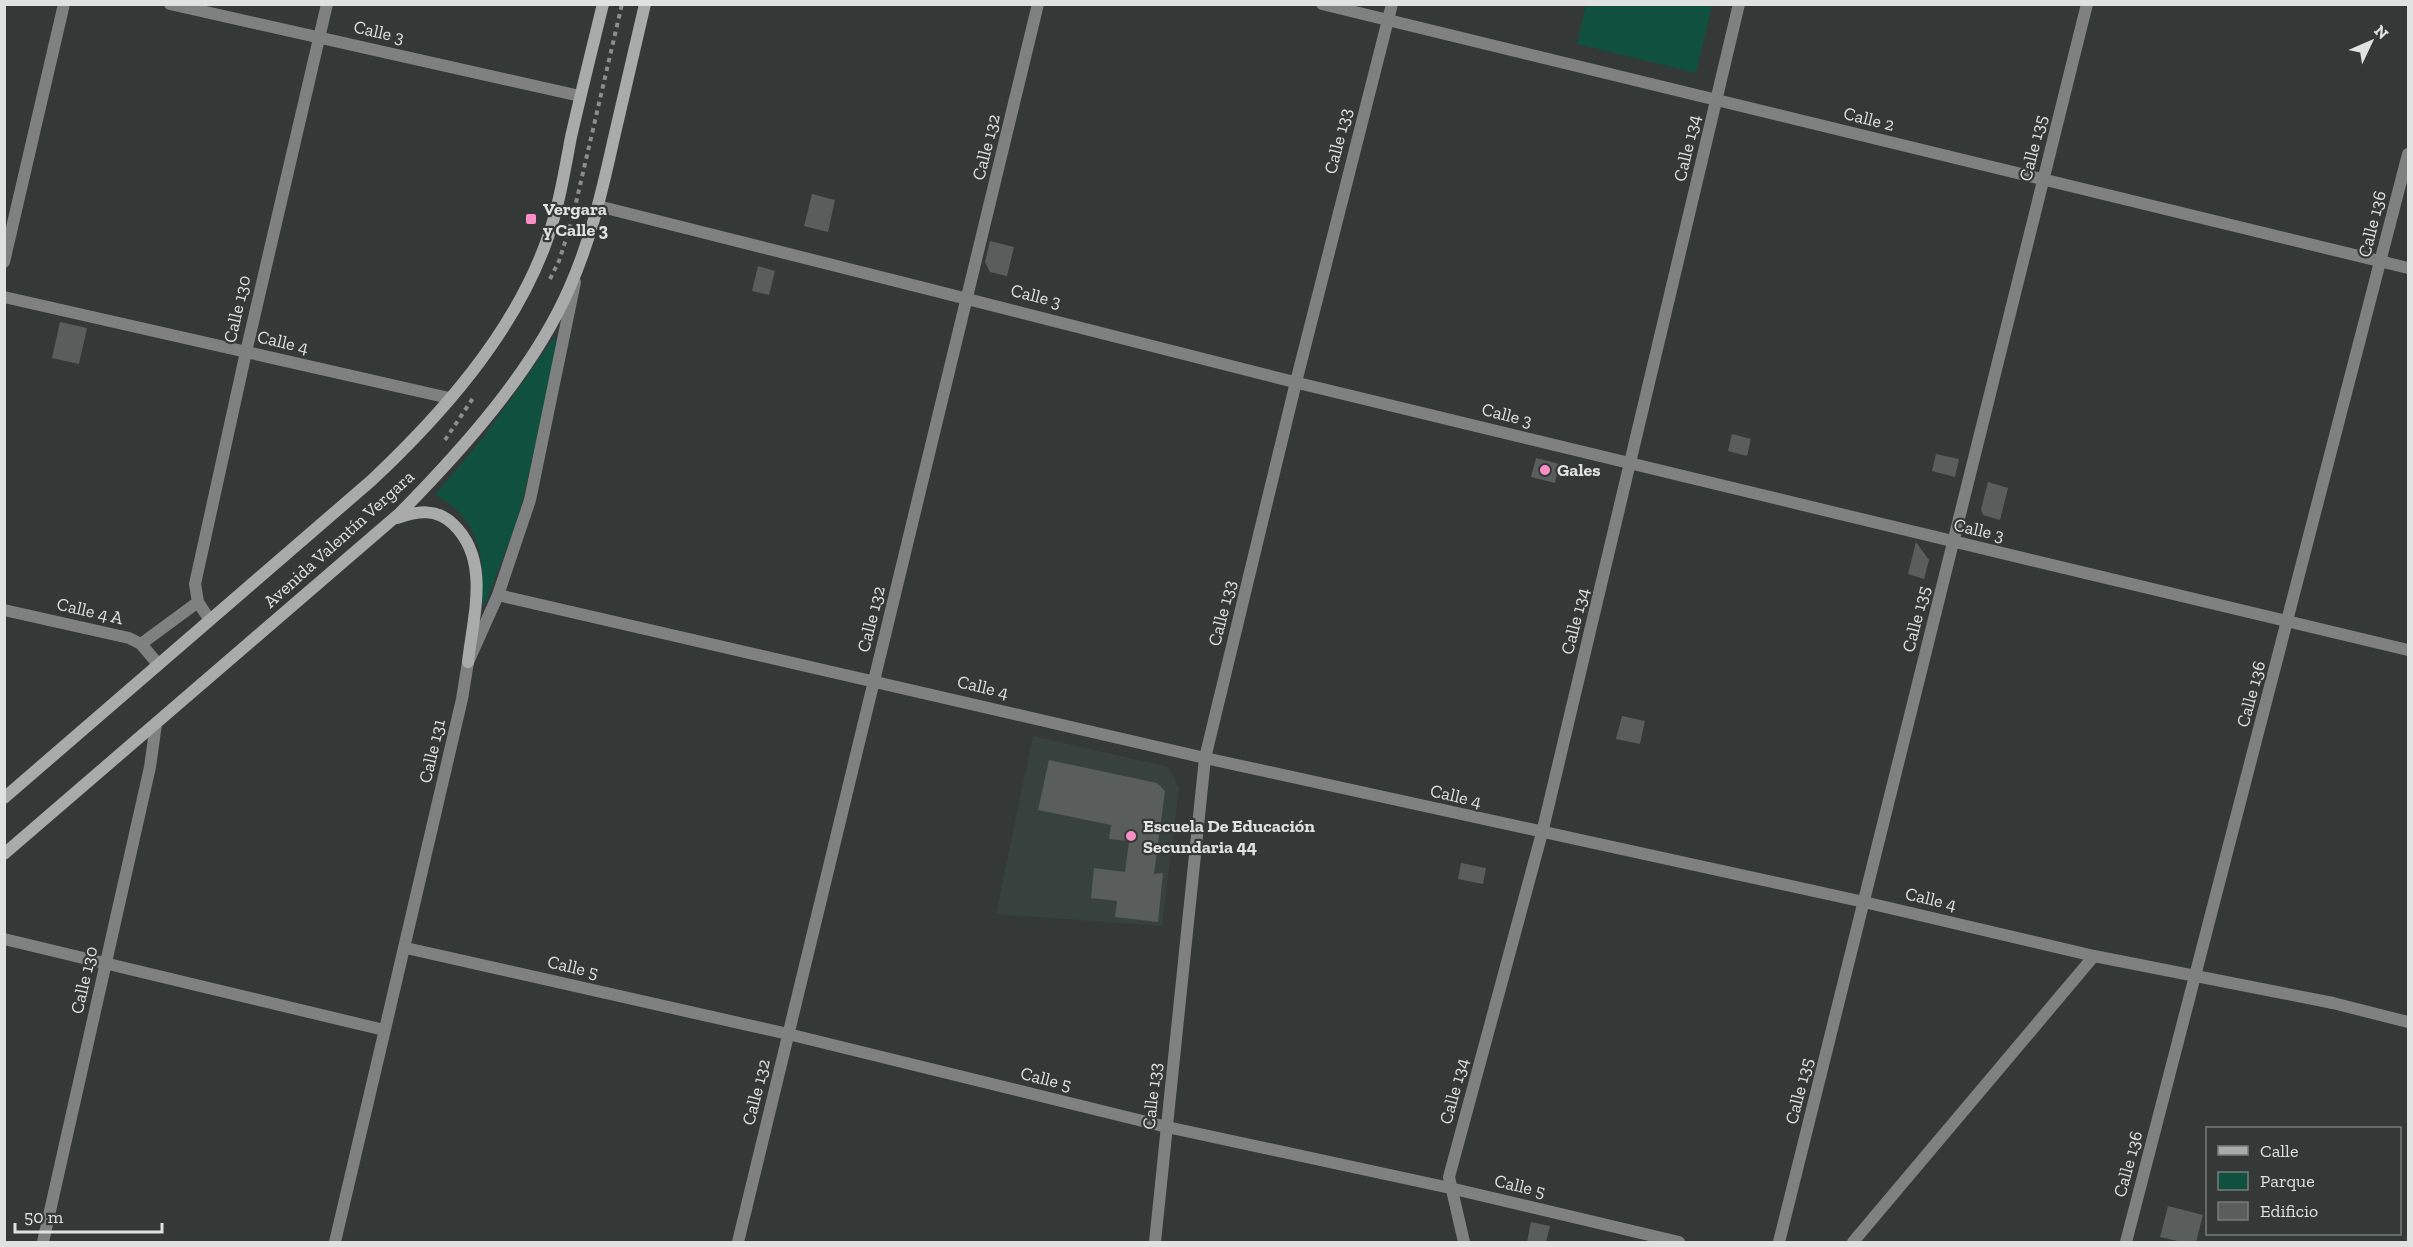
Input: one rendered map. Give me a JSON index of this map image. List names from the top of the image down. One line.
{"streets":{"main road":["Avenida Valentín Vergara"],"street":["Calle 3","Calle 2","Calle 133","Calle 132","Calle 134","Calle 135","Calle 136","Calle 130","Calle 4","Calle 4 A","Calle 131","Calle 5"]},"crossings":[["Calle 3","Calle 133"],["Calle 3","Calle 132"],["Calle 3","Calle 134"],["Calle 3","Calle 135"],["Calle 3","Calle 136"],["Calle 3","Calle 130"],["Calle 3","Avenida Valentín Vergara"],["Calle 2","Calle 133"],["Calle 2","Calle 134"],["Calle 2","Calle 135"],["Calle 2","Calle 136"],["Calle 133","Calle 4"],["Calle 133","Calle 5"],["Calle 132","Calle 4"],["Calle 132","Calle 5"],["Calle 134","Calle 4"],["Calle 134","Calle 5"],["Calle 135","Calle 4"],["Calle 136","Calle 4"],["Calle 130","Calle 4"],["Calle 130","Avenida Valentín Vergara"],["Calle 4","Avenida Valentín Vergara"],["Calle 4","Calle 131"],["Avenida Valentín Vergara","Calle 4 A"],["Avenida Valentín Vergara","Calle 131"],["Calle 131","Calle 5"]],"places":{"transit":["Vergara y Calle 3"],"other":["Gales","Escuela De Educación Secundaria 44"]},"legend":["Calle","Parque","Edificio"],"scale_bar":"50 m","north":"top right"}
